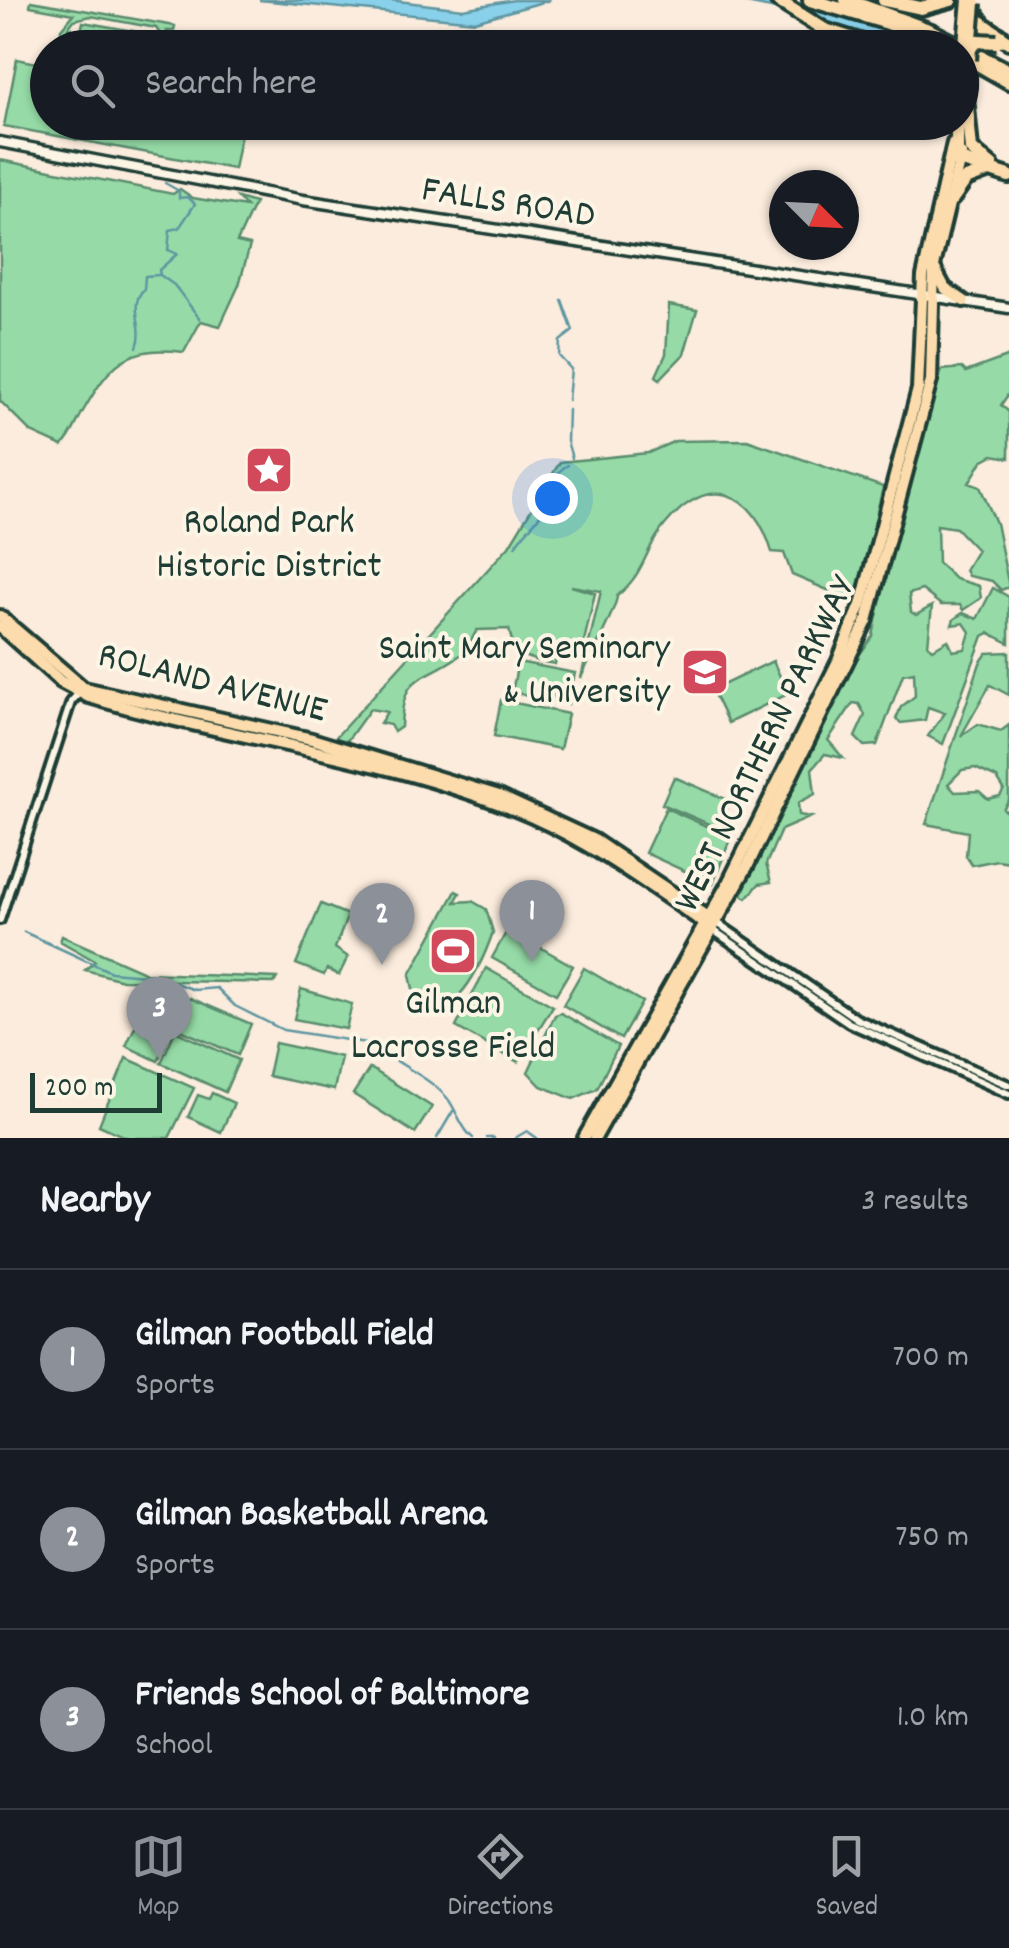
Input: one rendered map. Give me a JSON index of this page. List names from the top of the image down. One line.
{"streets":{"main road":["FALLS ROAD","ROLAND AVENUE","WEST NORTHERN PARKWAY"]},"crossings":[["FALLS ROAD","WEST NORTHERN PARKWAY"],["ROLAND AVENUE","WEST NORTHERN PARKWAY"]],"places":{"place":["Roland Park Historic District"],"school or university":["Saint Mary Seminary & University"],"sports":["Gilman Lacrosse Field"]},"scale_bar":"200 m","north":"bottom right","page":{"search":"Search here","pins":["1","2","3"],"scale":"200 m","heading":["Nearby","3 results"],"list":[{"mark":"1","name":"Gilman Football Field","note":"Sports","value":"700 m"},{"mark":"2","name":"Gilman Basketball Arena","note":"Sports","value":"750 m"},{"mark":"3","name":"Friends School of Baltimore","note":"School","value":"1.0 km"}],"nav":["Map","Directions","Saved"]}}
